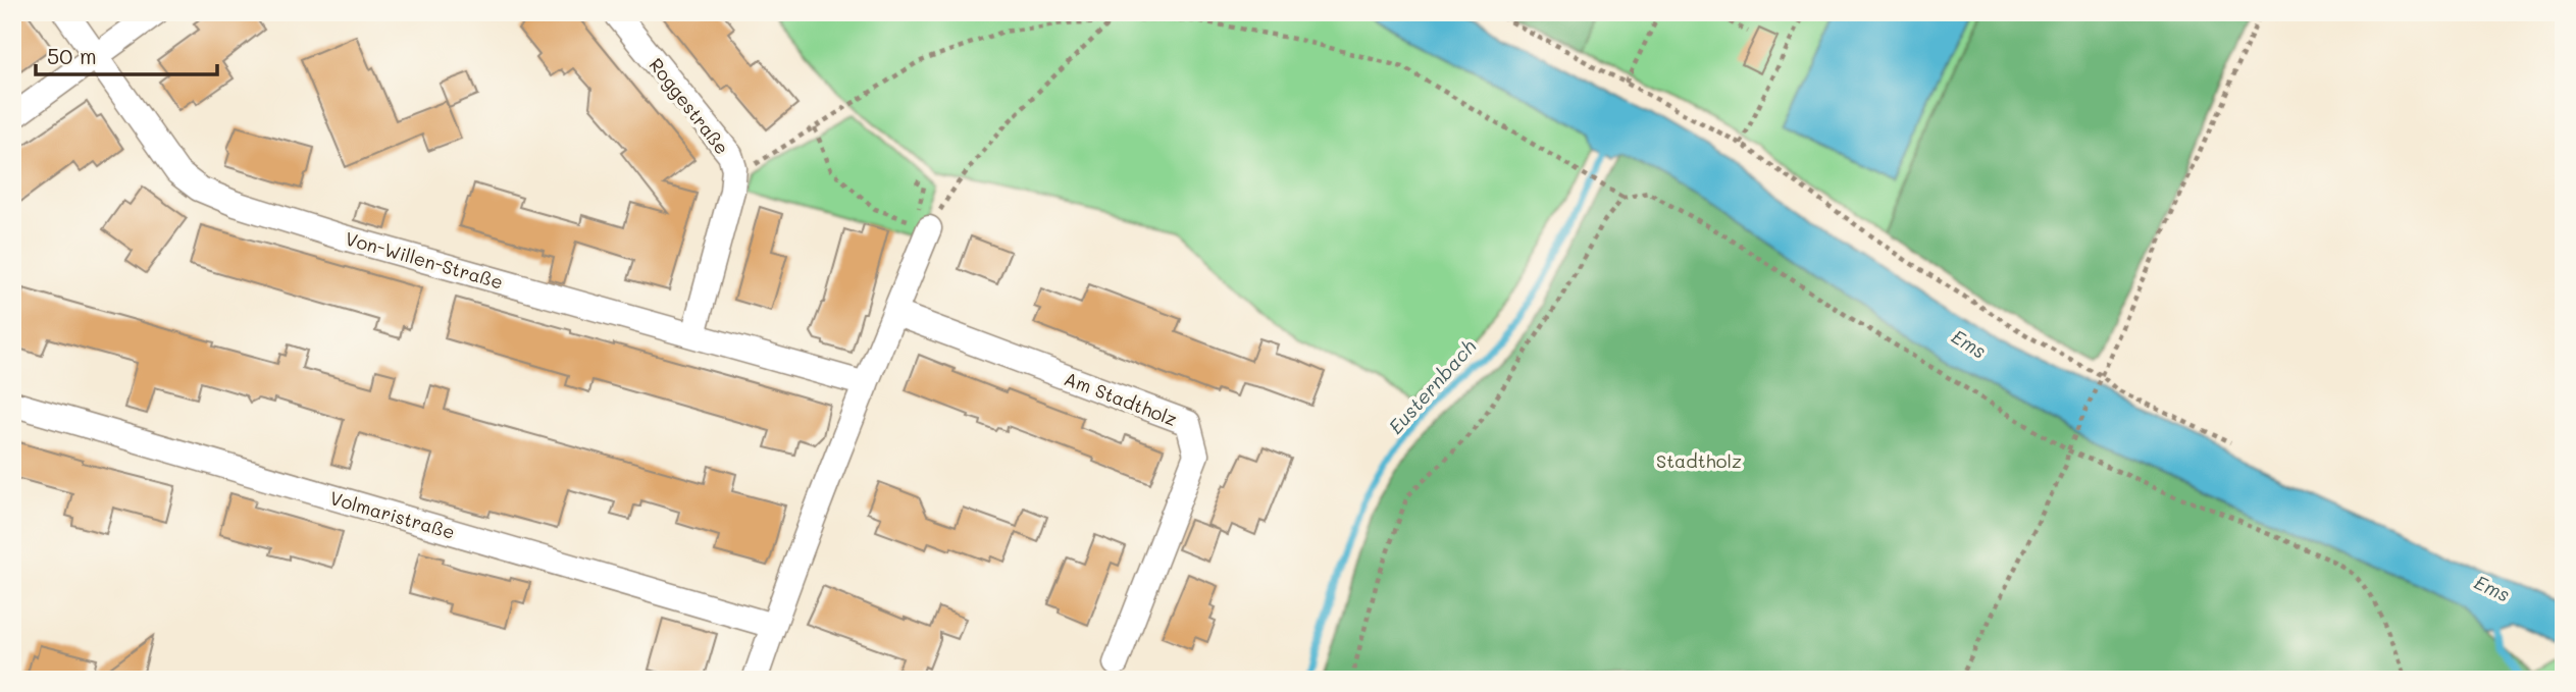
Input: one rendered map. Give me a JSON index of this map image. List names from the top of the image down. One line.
{"streets":{"street":["Roggestraße","Von-Willen-Straße","Am Stadtholz","Volmaristraße"]},"crossings":[["Roggestraße","Von-Willen-Straße"]],"water":["Ems","Eusternbach"],"parks":["Stadtholz"],"scale_bar":"50 m"}
